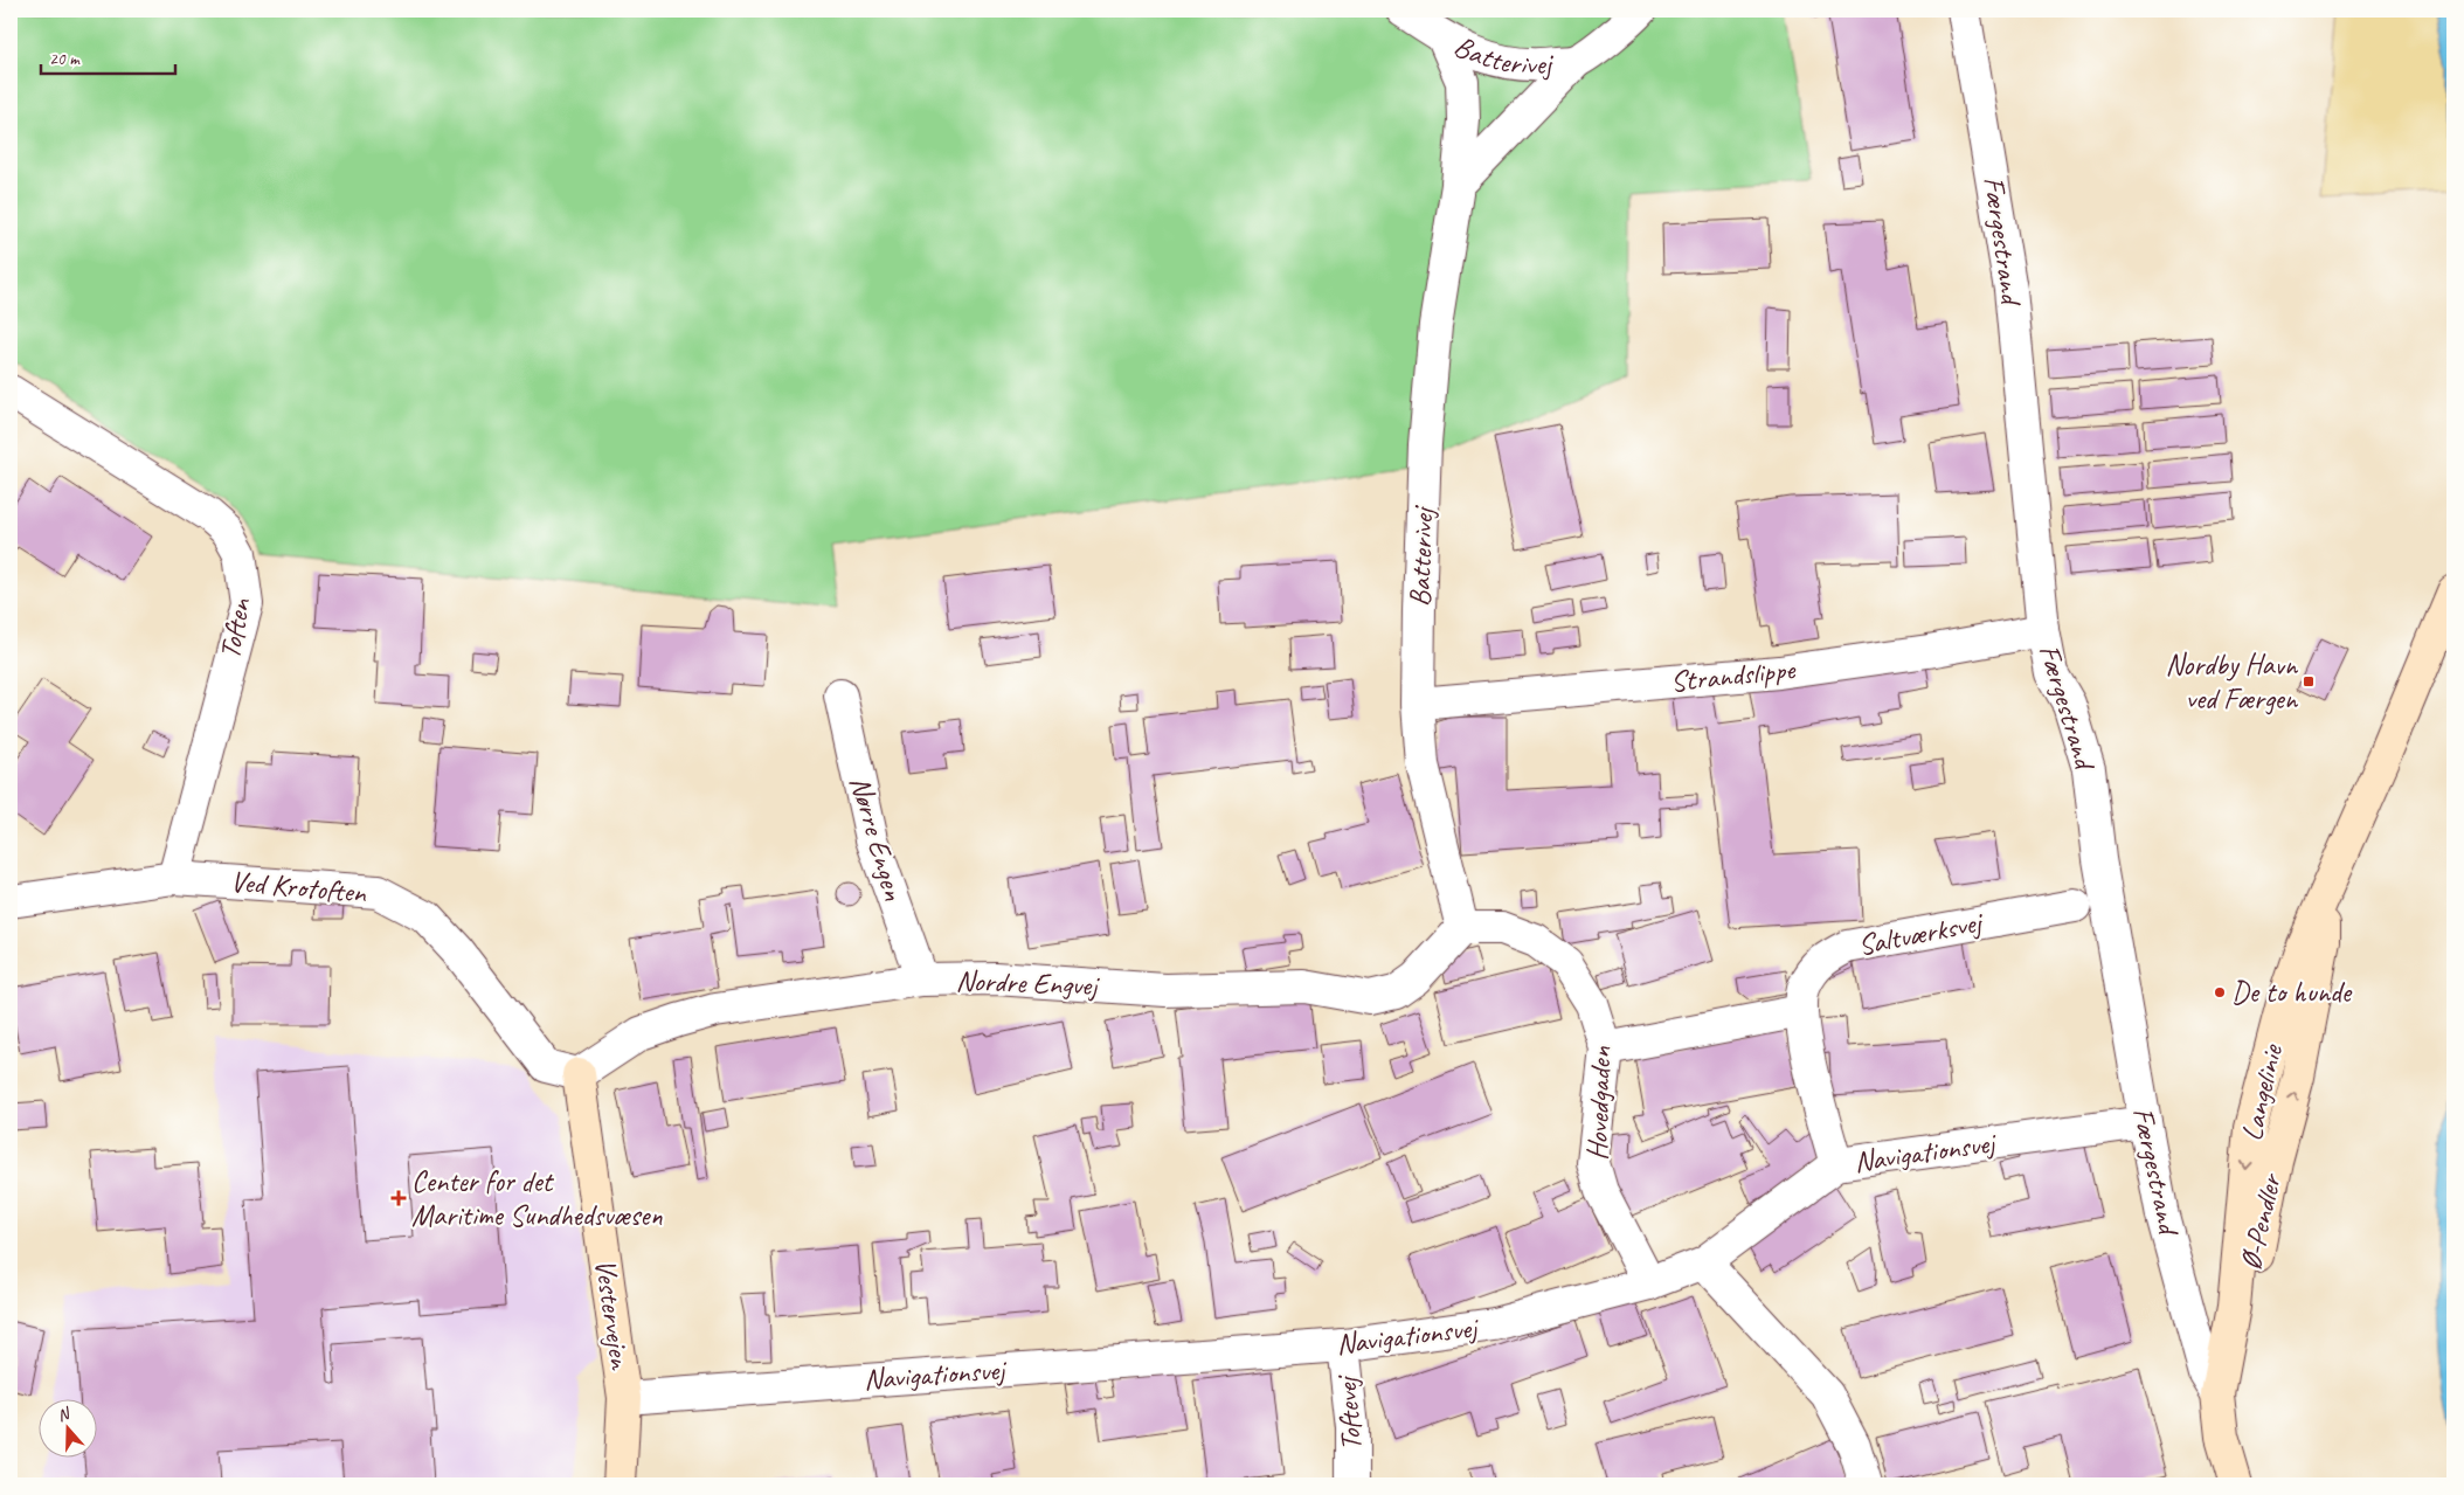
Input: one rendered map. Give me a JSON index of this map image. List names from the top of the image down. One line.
{"streets":{"street":["Batterivej","Færgestrand","Toften","Strandslippe","Nørre Engen","Ved Krotoften","Saltværksvej","Nordre Engvej","Langelinie","Hovedgaden","Navigationsvej","Vestervejen","Toftevej"]},"crossings":[["Batterivej","Strandslippe"],["Batterivej","Nordre Engvej"],["Batterivej","Hovedgaden"],["Færgestrand","Strandslippe"],["Færgestrand","Langelinie"],["Færgestrand","Navigationsvej"],["Toften","Ved Krotoften"],["Nørre Engen","Nordre Engvej"],["Ved Krotoften","Nordre Engvej"],["Ved Krotoften","Vestervejen"],["Saltværksvej","Navigationsvej"],["Nordre Engvej","Hovedgaden"],["Nordre Engvej","Vestervejen"],["Hovedgaden","Navigationsvej"],["Navigationsvej","Vestervejen"],["Navigationsvej","Toftevej"]],"places":{"transit":["Nordby Havn ved Færgen"],"other":["De to hunde"],"health":["Center for det Maritime Sundhedsvæsen"]},"scale_bar":"20 m","north":"top"}
